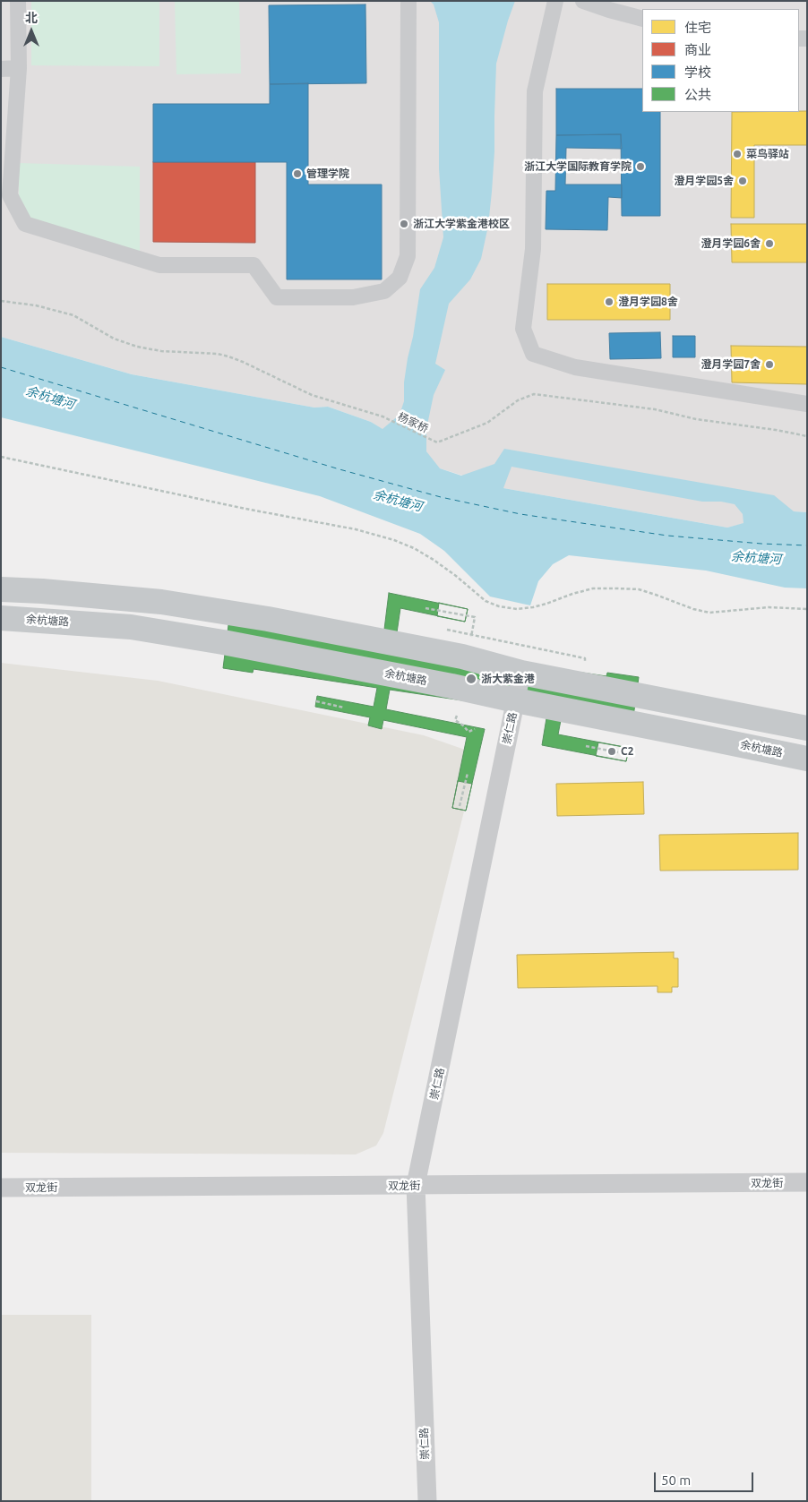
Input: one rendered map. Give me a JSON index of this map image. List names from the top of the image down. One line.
{"streets":{"main road":["余杭塘路"],"street":["崇仁路","双龙街"],"path":["杨家桥"]},"crossings":[["余杭塘路","崇仁路"],["崇仁路","双龙街"]],"water":["余杭塘河"],"places":["菜鸟驿站","浙江大学国际教育学院","管理学院","澄月学园5舍","浙江大学紫金港校区","澄月学园6舍","澄月学园8舍","澄月学园7舍","浙大紫金港","C2"],"legend":["住宅","商业","学校","公共"],"scale_bar":"50 m","north":"top"}
